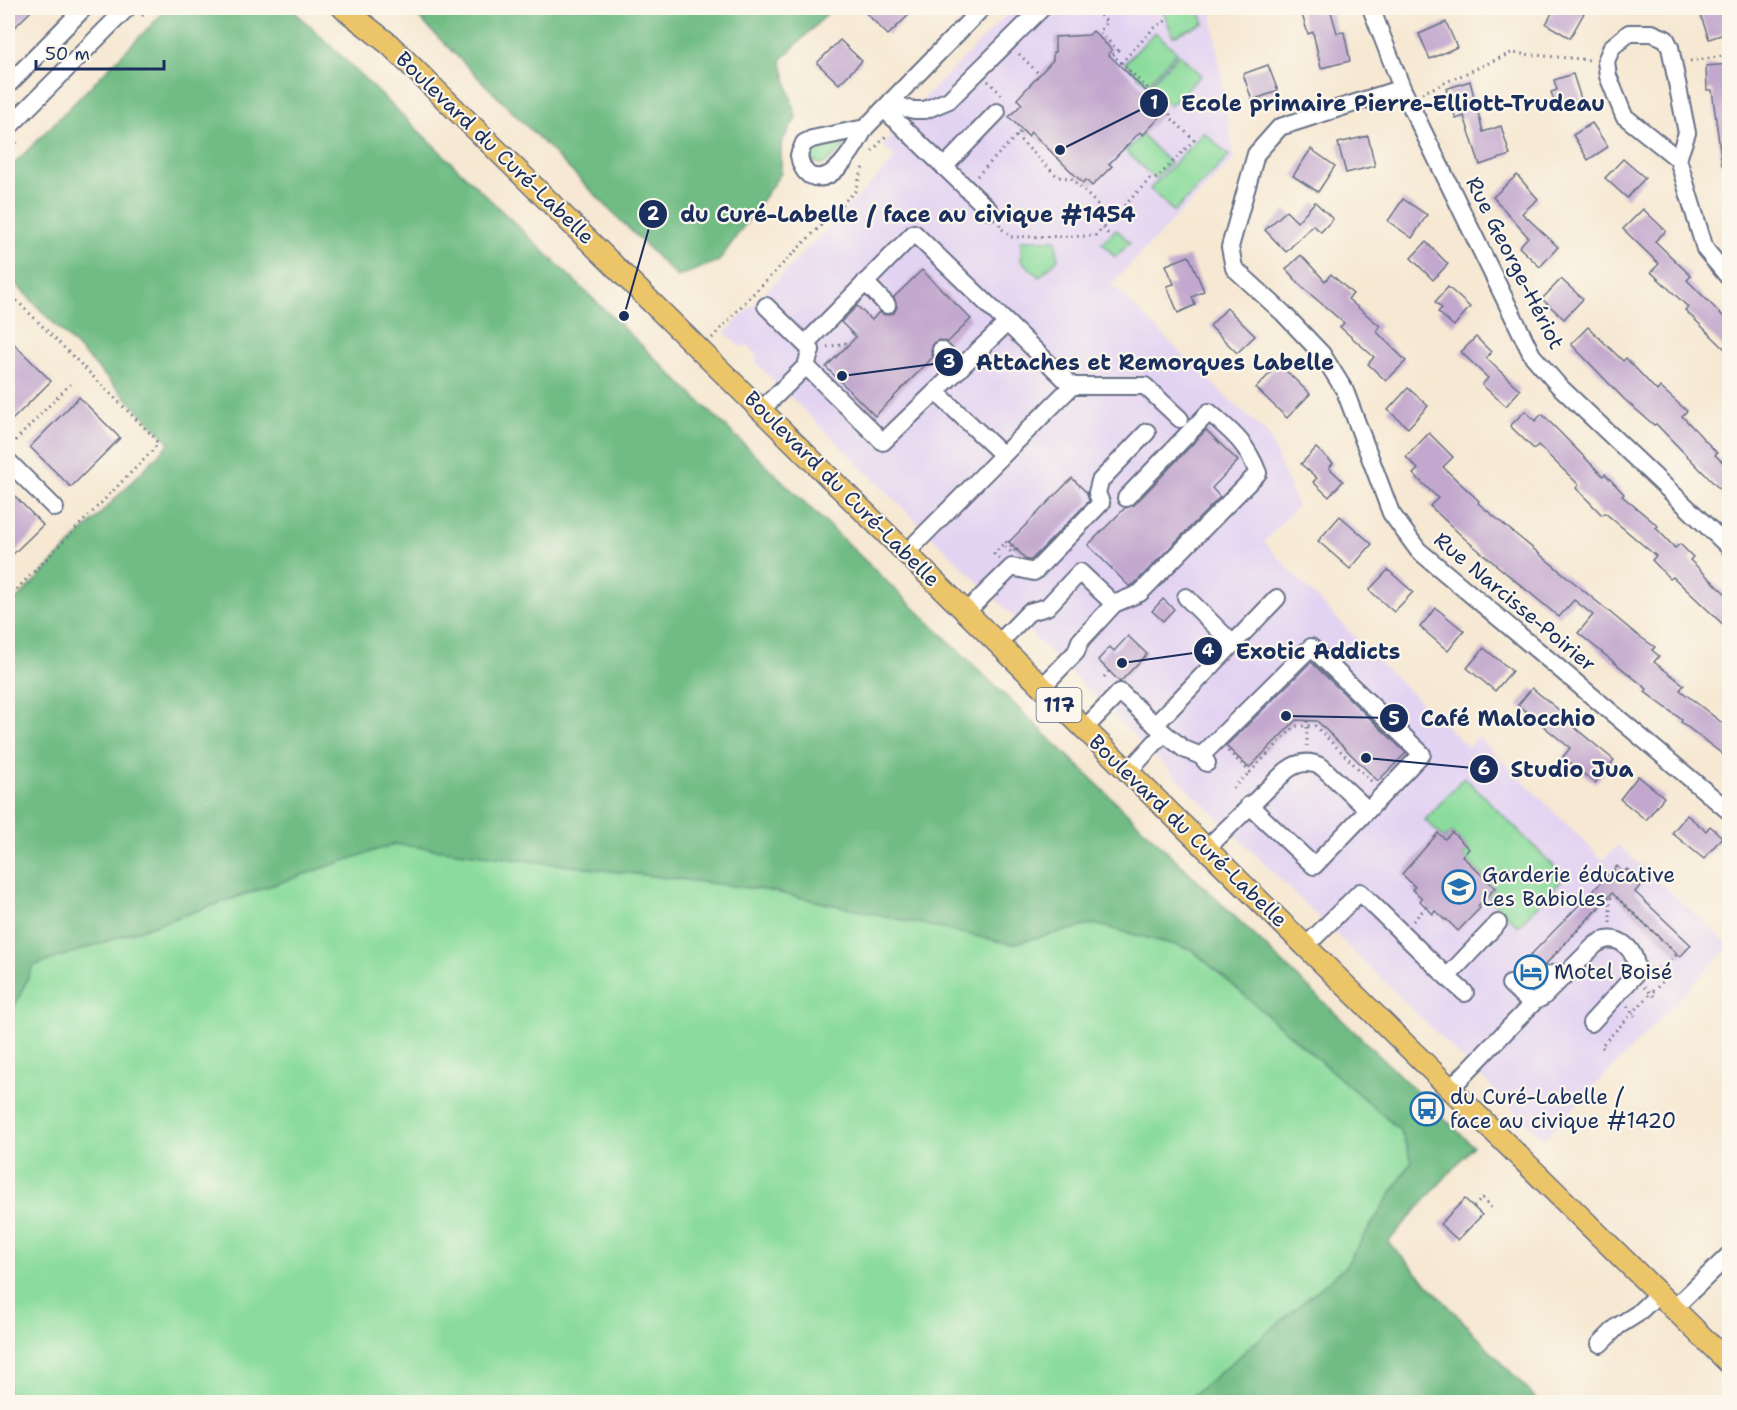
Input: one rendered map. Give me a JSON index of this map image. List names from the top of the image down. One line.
{"streets":{"main road":["Boulevard du Curé-Labelle","117"],"street":["Rue George-Hériot","Rue Narcisse-Poirier"]},"crossings":[["Rue George-Hériot","Rue Narcisse-Poirier"]],"places":{"other":["Ecole primaire Pierre-Elliott-Trudeau","du Curé-Labelle / face au civique #1454","Attaches et Remorques Labelle","Exotic Addicts","Café Malocchio","Studio Jua"],"school or university":["Garderie éducative Les Babioles"],"hotel":["Motel Boisé"],"bus stop":["du Curé-Labelle / face au civique #1420"]},"scale_bar":"50 m"}
